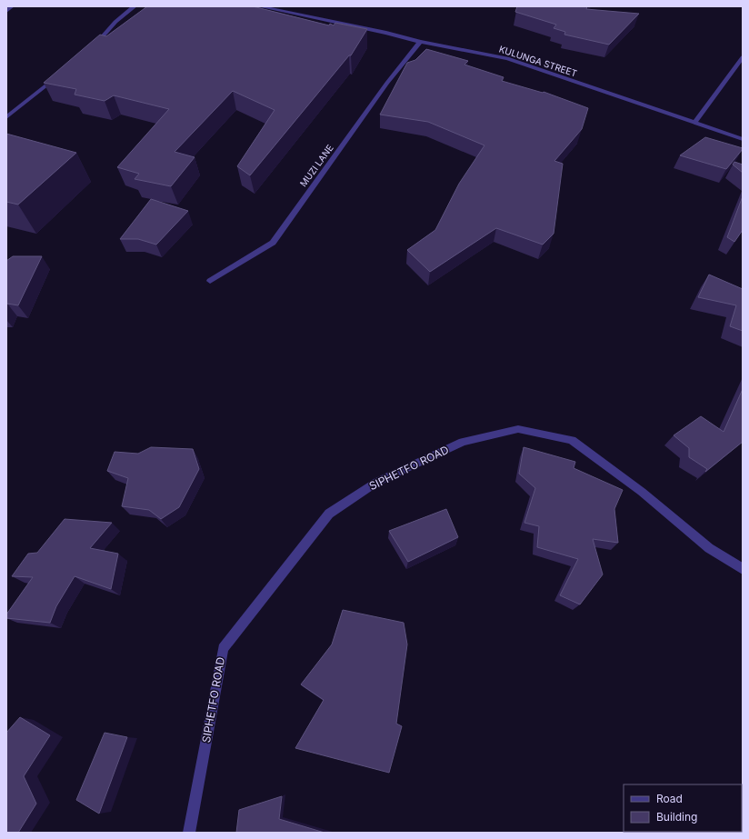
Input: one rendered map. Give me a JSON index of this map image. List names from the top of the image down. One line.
{"streets":{"street":["KULUNGA STREET","MUZI LANE","SIPHETFO ROAD"]},"crossings":[["KULUNGA STREET","MUZI LANE"]],"legend":["Road","Building"]}
